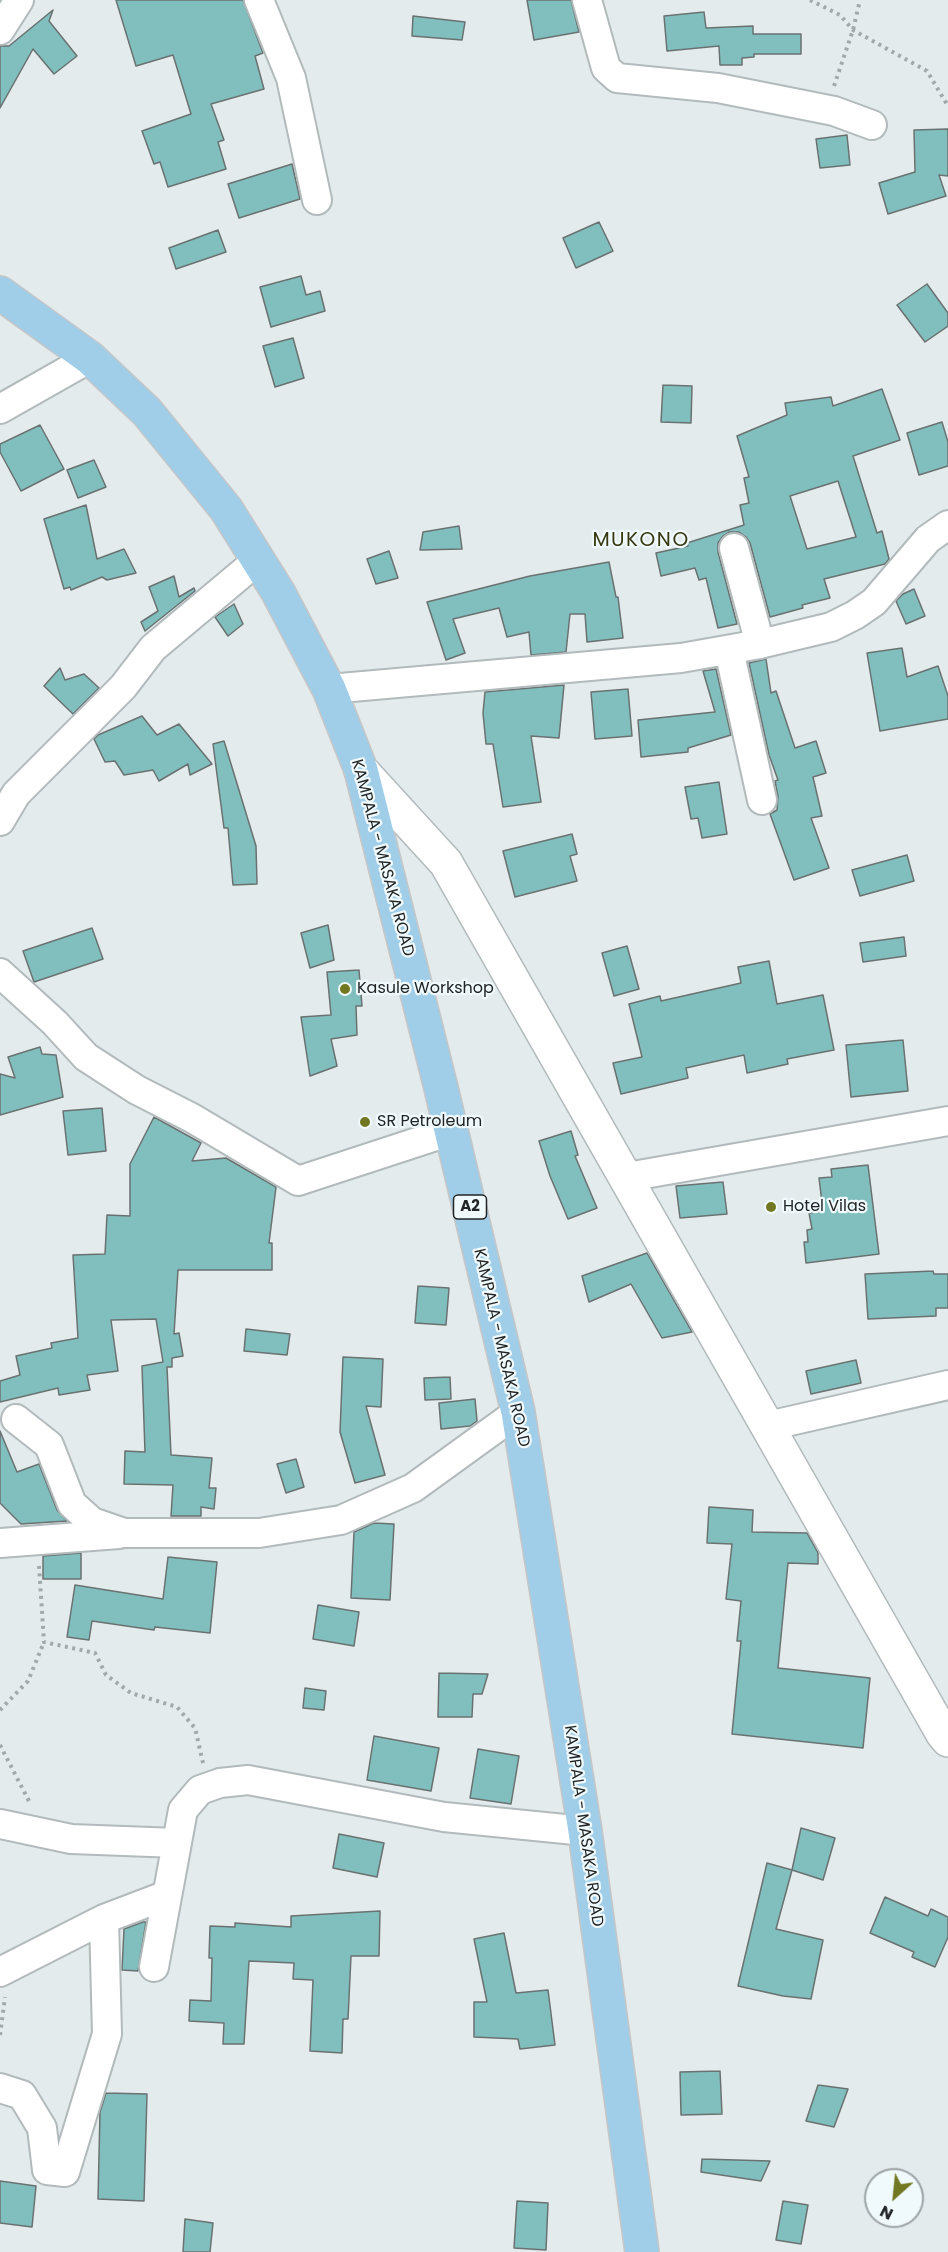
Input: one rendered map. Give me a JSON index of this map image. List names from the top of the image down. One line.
{"streets":{"main road":["KAMPALA - MASAKA ROAD","A2"]},"districts":["MUKONO"],"places":["Kasule Workshop","SR Petroleum","Hotel Vilas"],"north":"bottom left"}
